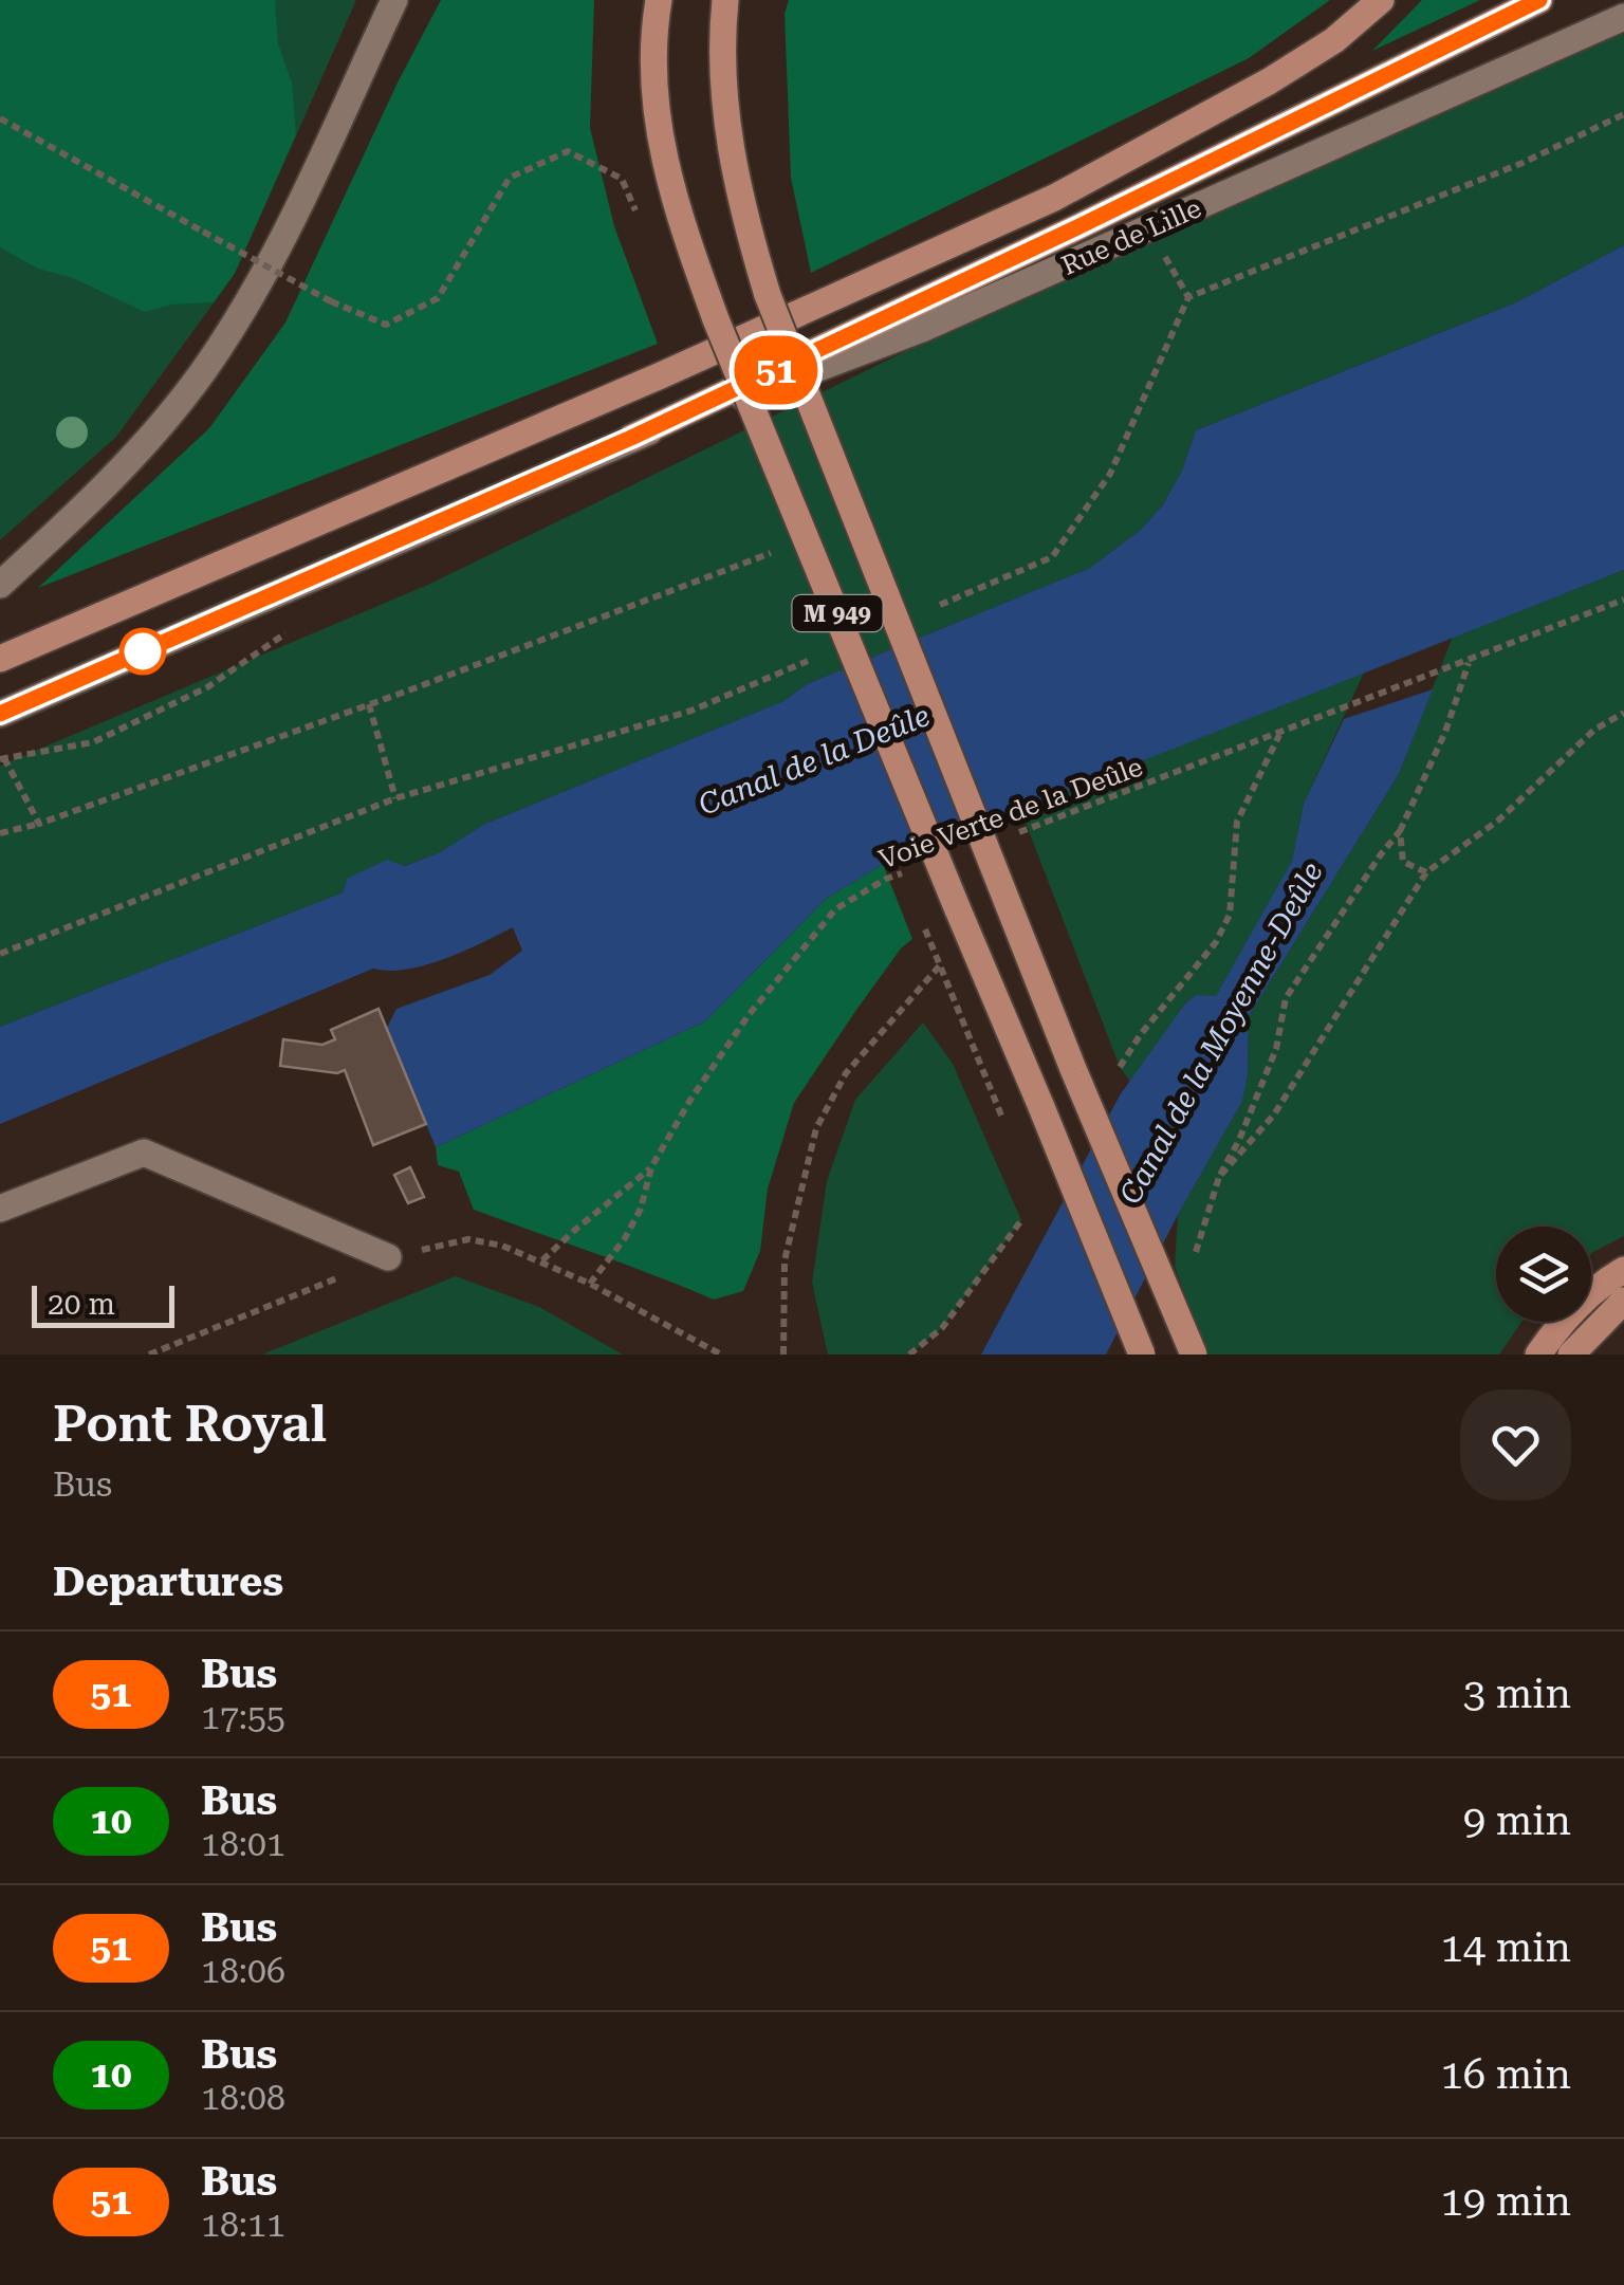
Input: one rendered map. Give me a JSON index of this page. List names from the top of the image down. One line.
{"streets":{"main road":["M 949"],"street":["Rue de Lille"],"path":["Voie Verte de la Deûle"]},"water":["Canal de la Deûle","Canal de la Moyenne-Deûle"],"lines":["bus line 51"],"scale_bar":"20 m","page":{"on_map":"51","scale":"20 m","heading":[["Pont Royal","Bus"],"Departures"],"list":[{"mark":"51","name":"Bus","note":"17:55","value":"3 min"},{"mark":"10","name":"Bus","note":"18:01","value":"9 min"},{"mark":"51","name":"Bus","note":"18:06","value":"14 min"},{"mark":"10","name":"Bus","note":"18:08","value":"16 min"},{"mark":"51","name":"Bus","note":"18:11","value":"19 min"}]}}
